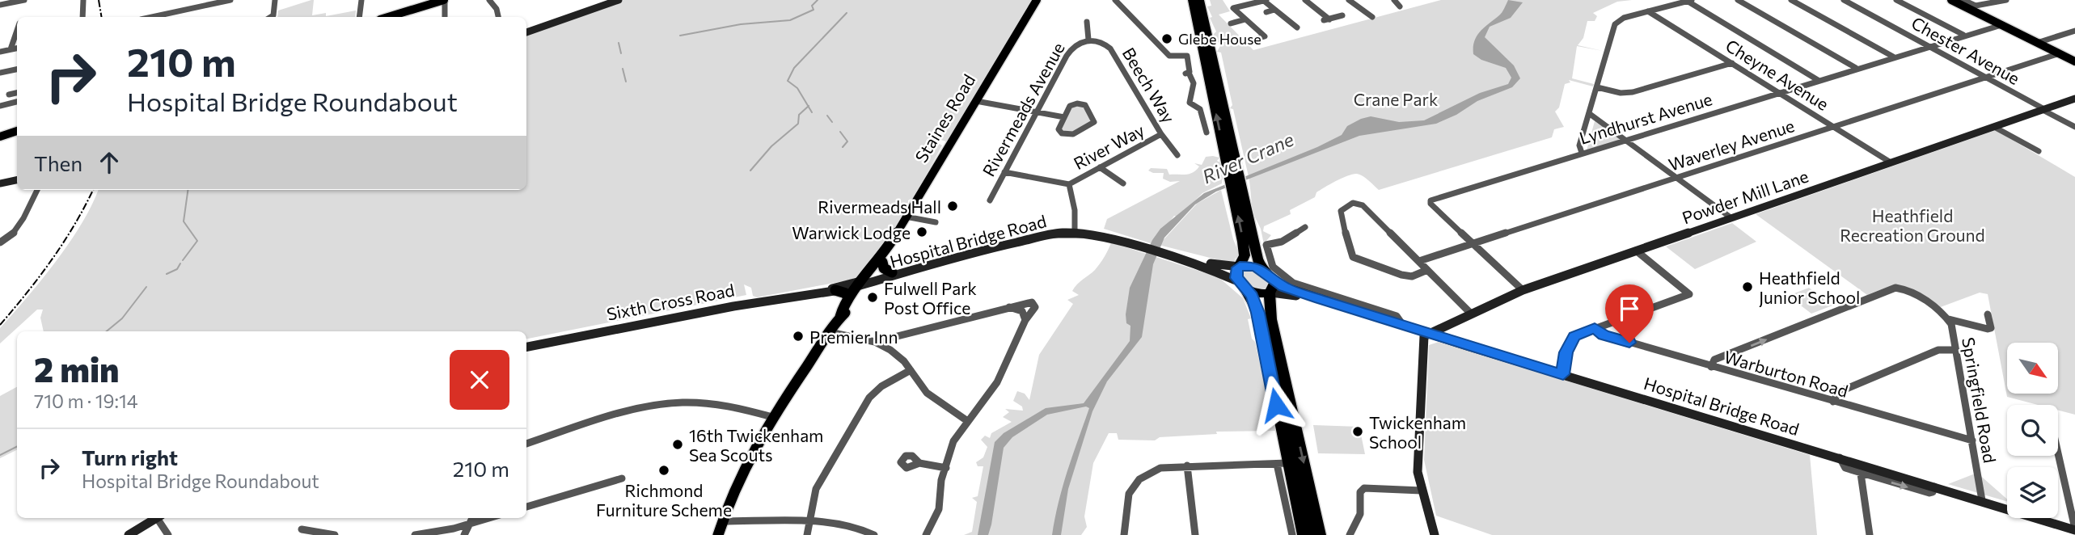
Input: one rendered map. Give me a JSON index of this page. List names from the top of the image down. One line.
{"streets":{"main road":["Staines Road","Powder Mill Lane","Hospital Bridge Road","Sixth Cross Road"],"street":["Chester Avenue","Cheyne Avenue","Beech Way","Rivermeads Avenue","Lyndhurst Avenue","Waverley Avenue","River Way","Warburton Road","Springfield Road"]},"crossings":[["Chester Avenue","Lyndhurst Avenue"],["Chester Avenue","Waverley Avenue"],["Chester Avenue","Powder Mill Lane"],["Cheyne Avenue","Lyndhurst Avenue"],["Cheyne Avenue","Waverley Avenue"],["Cheyne Avenue","Powder Mill Lane"],["Beech Way","Rivermeads Avenue"],["Beech Way","River Way"],["Staines Road","Hospital Bridge Road"],["Staines Road","Sixth Cross Road"],["Lyndhurst Avenue","Waverley Avenue"],["Lyndhurst Avenue","Powder Mill Lane"],["Powder Mill Lane","Hospital Bridge Road"],["Hospital Bridge Road","Sixth Cross Road"],["Hospital Bridge Road","Springfield Road"],["Warburton Road","Springfield Road"]],"one_way":["Springfield Road"],"water":["River Crane"],"parks":["Crane Park","Heathfield Recreation Ground"],"places":["Glebe House","Rivermeads Hall","Warwick Lodge","Heathfield Junior School","Fulwell Park Post Office","Premier Inn","Twickenham School","16th Twickenham Sea Scouts","Richmond Furniture Scheme"],"north":"bottom right","page":{"turn":["210 m","Hospital Bridge Roundabout"],"then":"Then","heading":["2 min","710 m · 19:14"],"list":[{"name":"Turn right","note":"Hospital Bridge Roundabout","value":"210 m"}]}}
